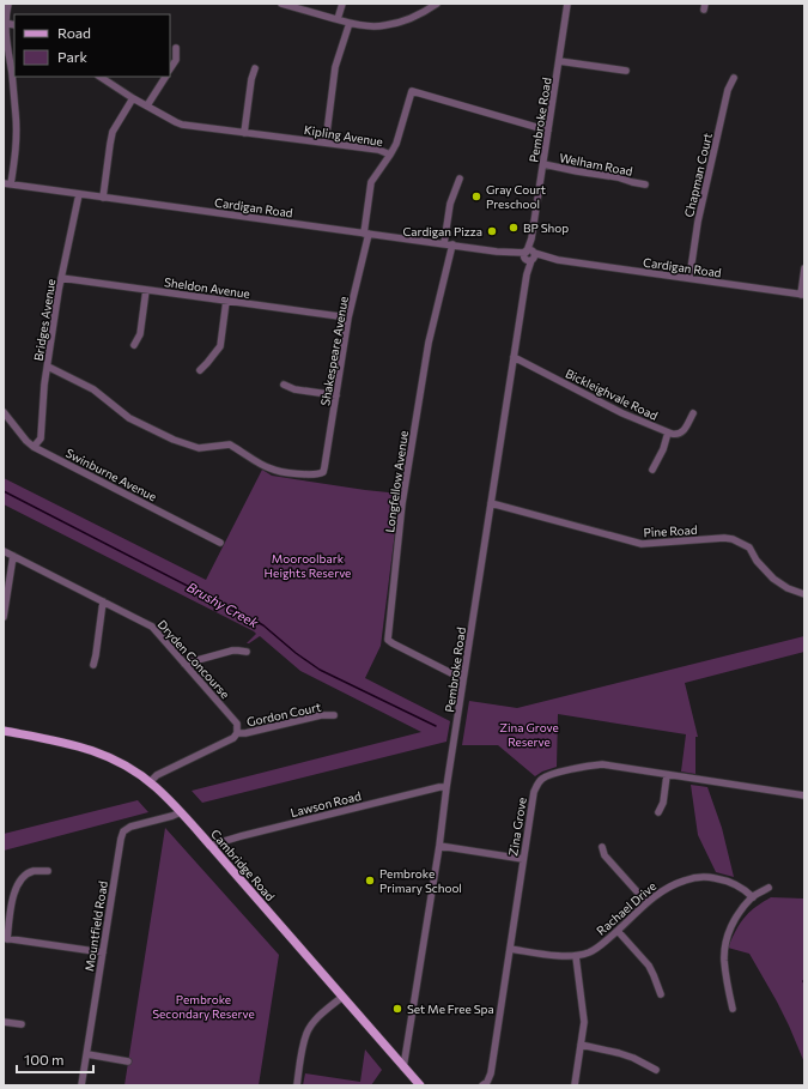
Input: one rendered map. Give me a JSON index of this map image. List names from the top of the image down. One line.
{"streets":{"main road":["Cambridge Road"],"street":["Pembroke Road","Kipling Avenue","Welham Road","Chapman Court","Cardigan Road","Sheldon Avenue","Bridges Avenue","Shakespeare Avenue","Bickleighvale Road","Swinburne Avenue","Longfellow Avenue","Pine Road","Dryden Concourse","Gordon Court","Lawson Road","Zina Grove","Rachael Drive","Mountfield Road"]},"crossings":[["Pembroke Road","Kipling Avenue"],["Pembroke Road","Welham Road"],["Pembroke Road","Cardigan Road"],["Pembroke Road","Bickleighvale Road"],["Pembroke Road","Longfellow Avenue"],["Pembroke Road","Pine Road"],["Pembroke Road","Lawson Road"],["Pembroke Road","Cambridge Road"],["Kipling Avenue","Shakespeare Avenue"],["Chapman Court","Cardigan Road"],["Cardigan Road","Bridges Avenue"],["Cardigan Road","Shakespeare Avenue"],["Cardigan Road","Longfellow Avenue"],["Sheldon Avenue","Bridges Avenue"],["Sheldon Avenue","Shakespeare Avenue"],["Bridges Avenue","Shakespeare Avenue"],["Bridges Avenue","Swinburne Avenue"],["Dryden Concourse","Gordon Court"],["Lawson Road","Cambridge Road"],["Zina Grove","Rachael Drive"],["Cambridge Road","Mountfield Road"]],"water":["Brushy Creek"],"parks":["Mooroolbark Heights Reserve","Zina Grove Reserve","Pembroke Secondary Reserve"],"places":["Gray Court Preschool","BP Shop","Cardigan Pizza","Pembroke Primary School","Set Me Free Spa"],"legend":["Road","Park"],"scale_bar":"100 m"}
